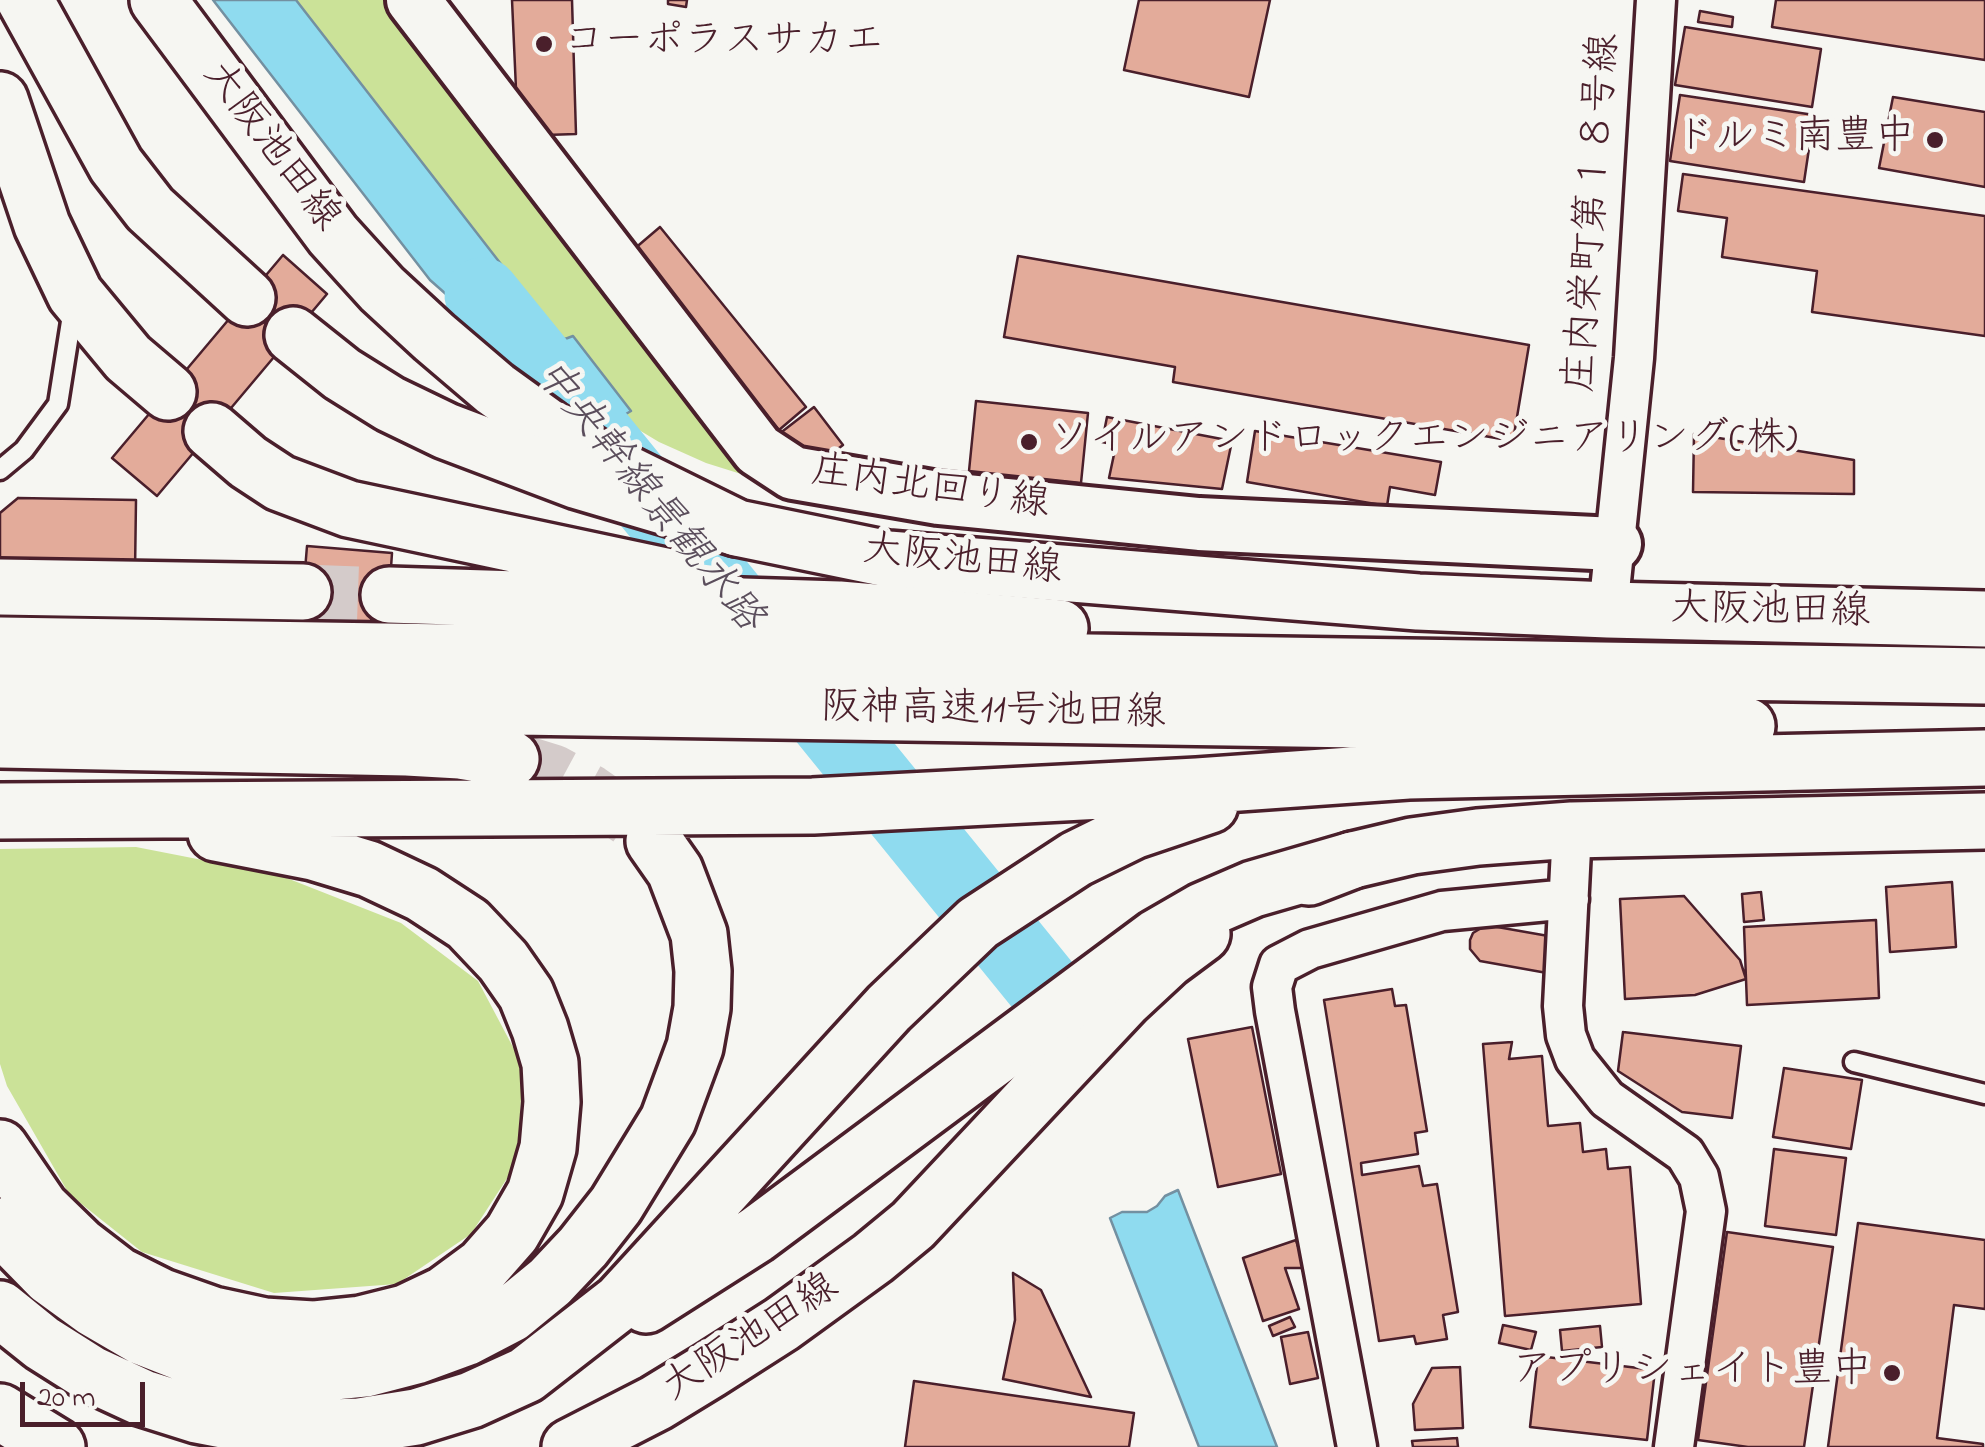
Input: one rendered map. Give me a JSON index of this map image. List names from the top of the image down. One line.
{"streets":{"main road":["大阪池田線","阪神高速11号池田線"],"street":["庄内栄町第１８号線","庄内北回り線"]},"crossings":[["大阪池田線","庄内栄町第１８号線"],["庄内栄町第１８号線","庄内北回り線"]],"water":["中央幹線景観水路"],"places":["コーポラスサカエ","ドルミ南豊中","ソイルアンドロックエンジニアリング(株)","アプリシェイト豊中"],"scale_bar":"20 m"}
